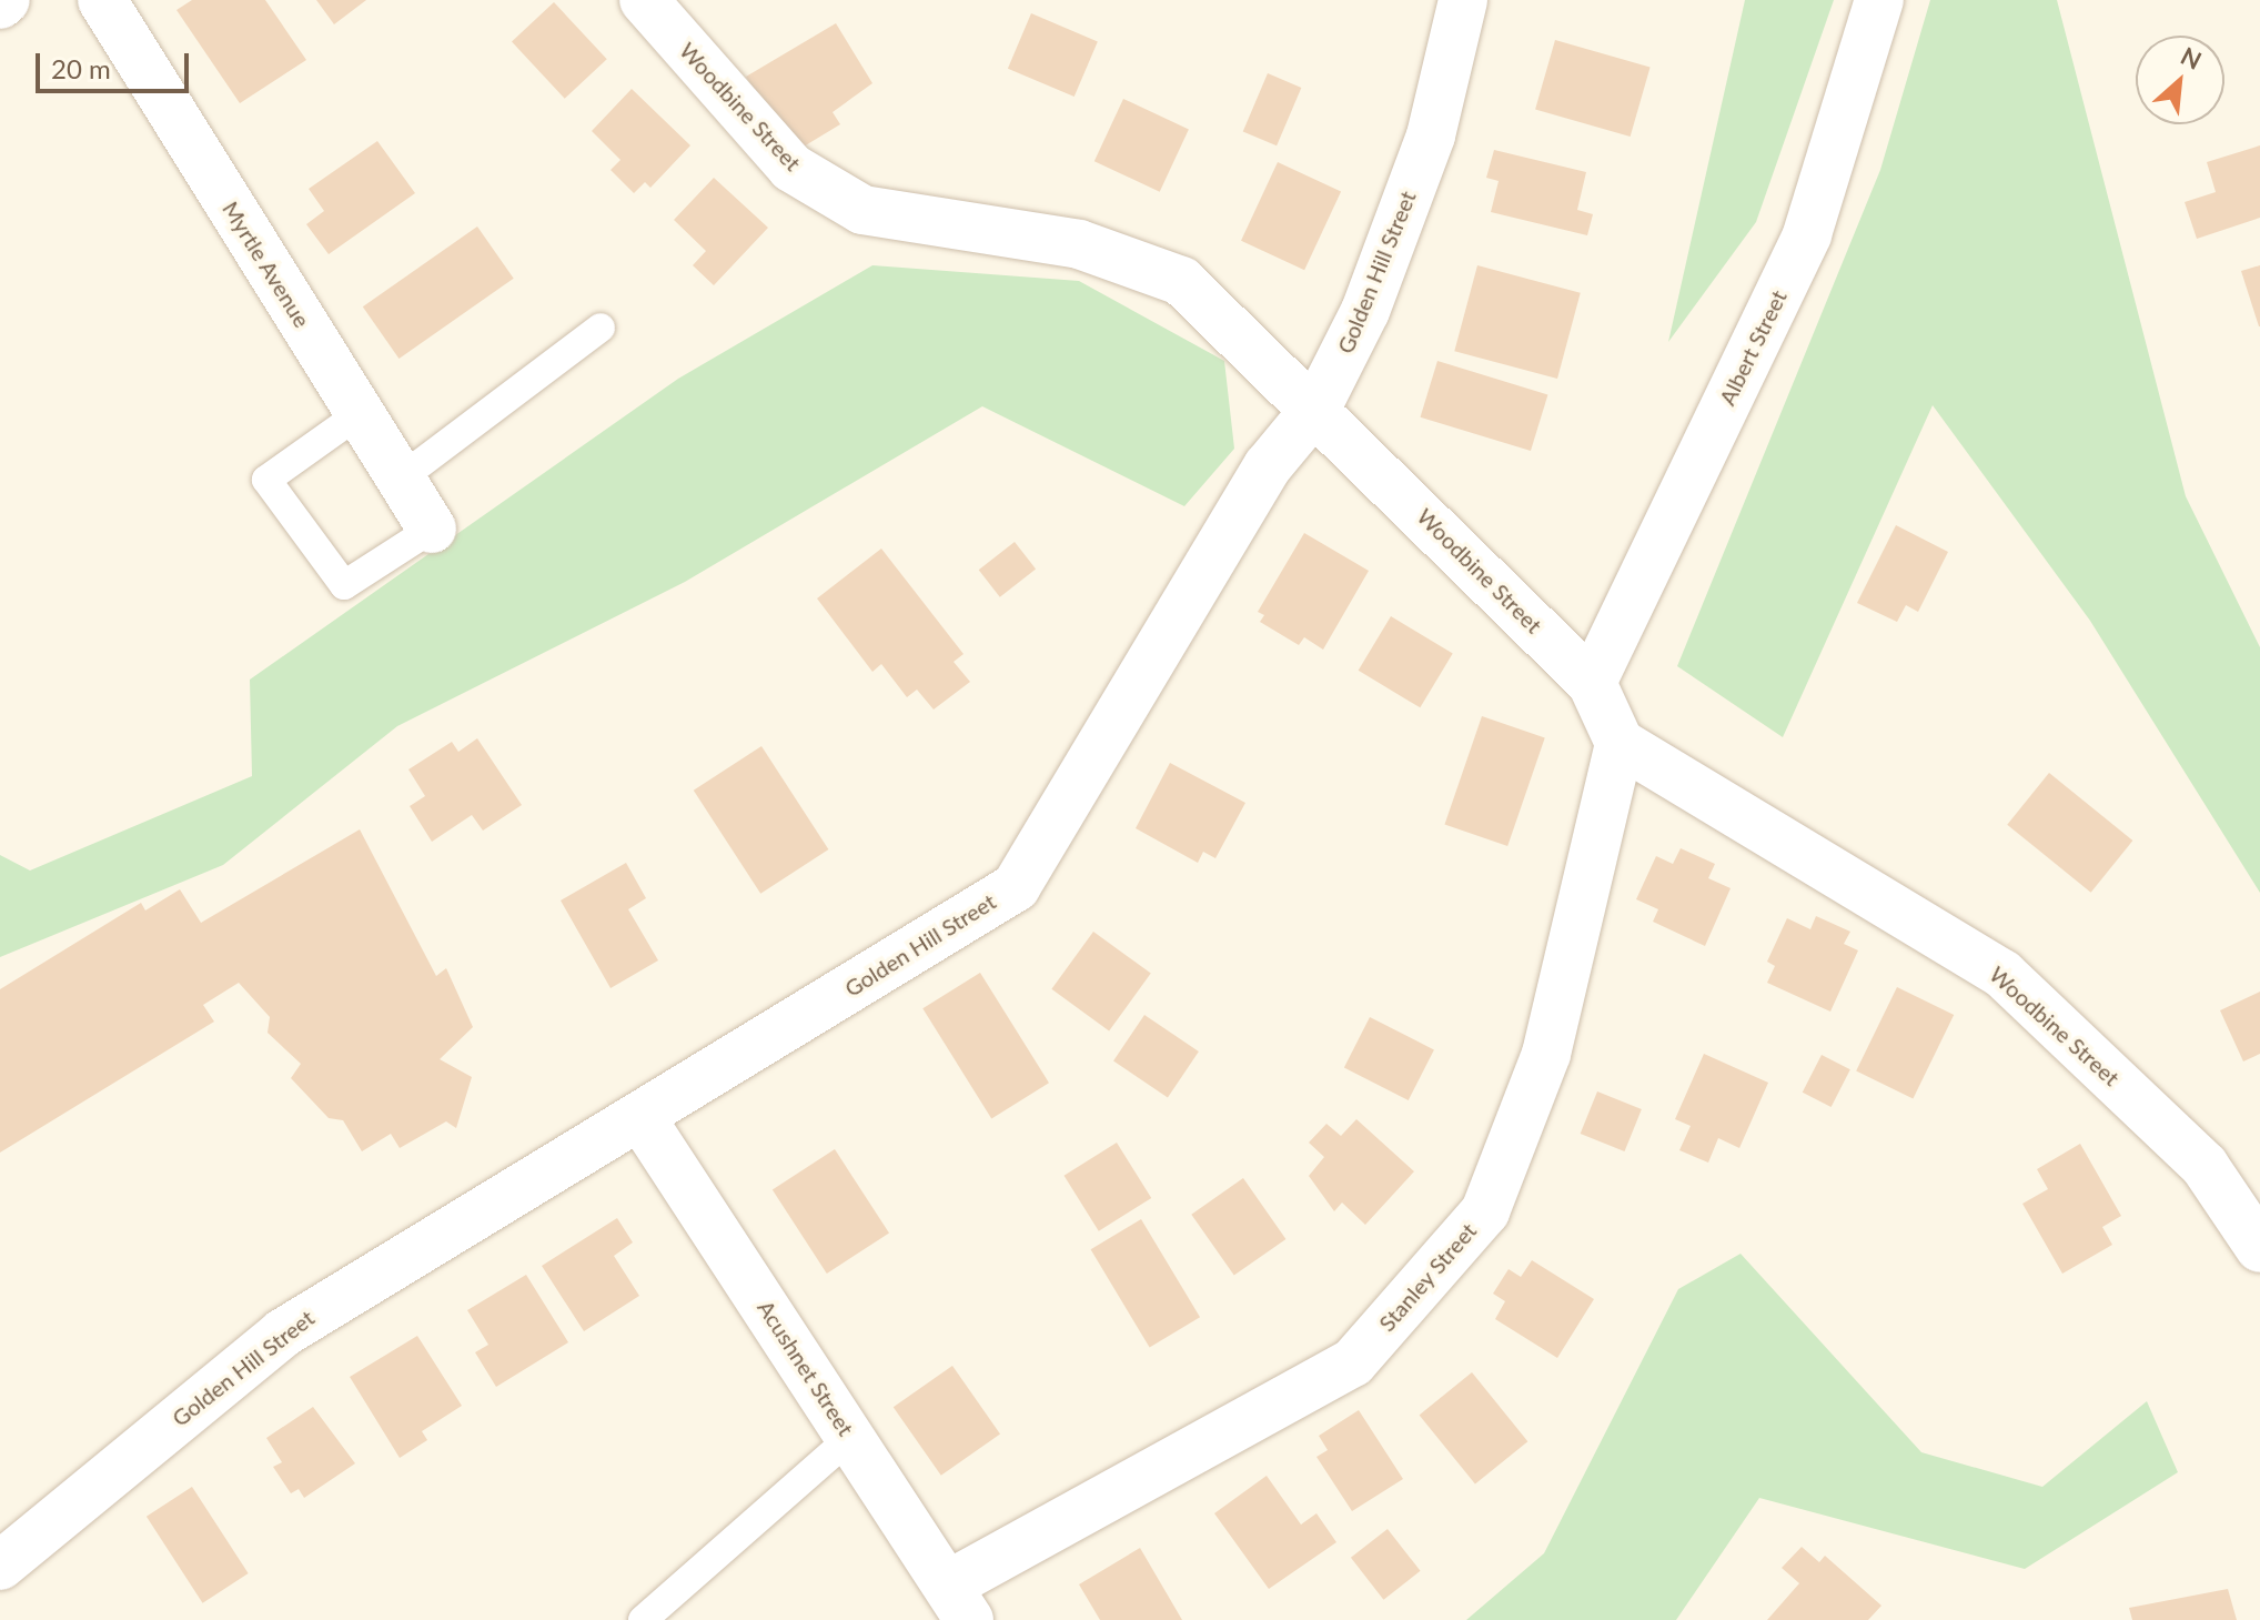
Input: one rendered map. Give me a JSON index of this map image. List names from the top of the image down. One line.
{"streets":{"street":["Woodbine Street","Myrtle Avenue","Golden Hill Street","Albert Street","Stanley Street","Acushnet Street"]},"crossings":[["Woodbine Street","Golden Hill Street"],["Woodbine Street","Albert Street"],["Woodbine Street","Stanley Street"],["Golden Hill Street","Acushnet Street"],["Stanley Street","Acushnet Street"]],"scale_bar":"20 m","north":"top right"}
